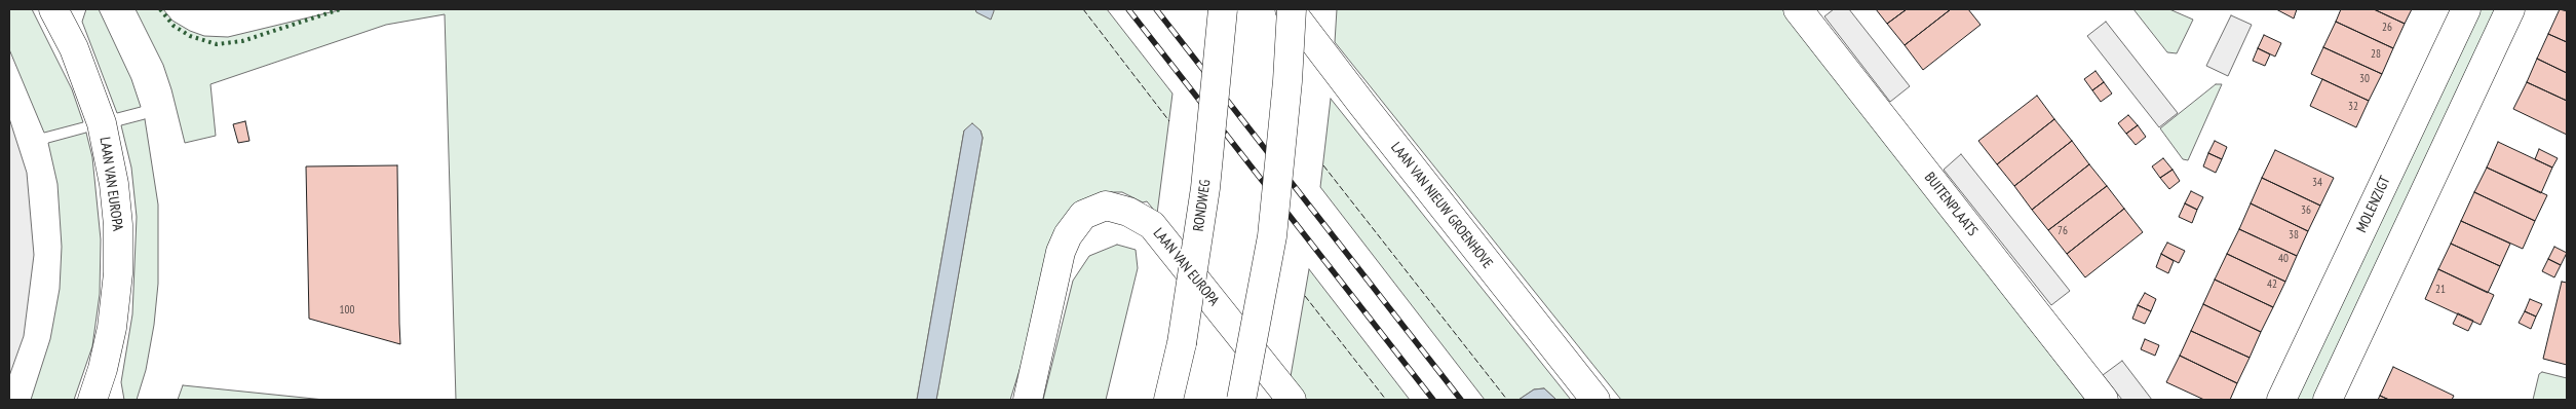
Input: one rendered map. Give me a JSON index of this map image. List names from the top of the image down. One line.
{"streets":{"main road":["LAAN VAN EUROPA","BUITENPLAATS","MOLENZIGT","RONDWEG","LAAN VAN NIEUW GROENHOVE"]},"house_numbers":["26","28","30","32","34","36","76","38","40","42","21","100"]}
